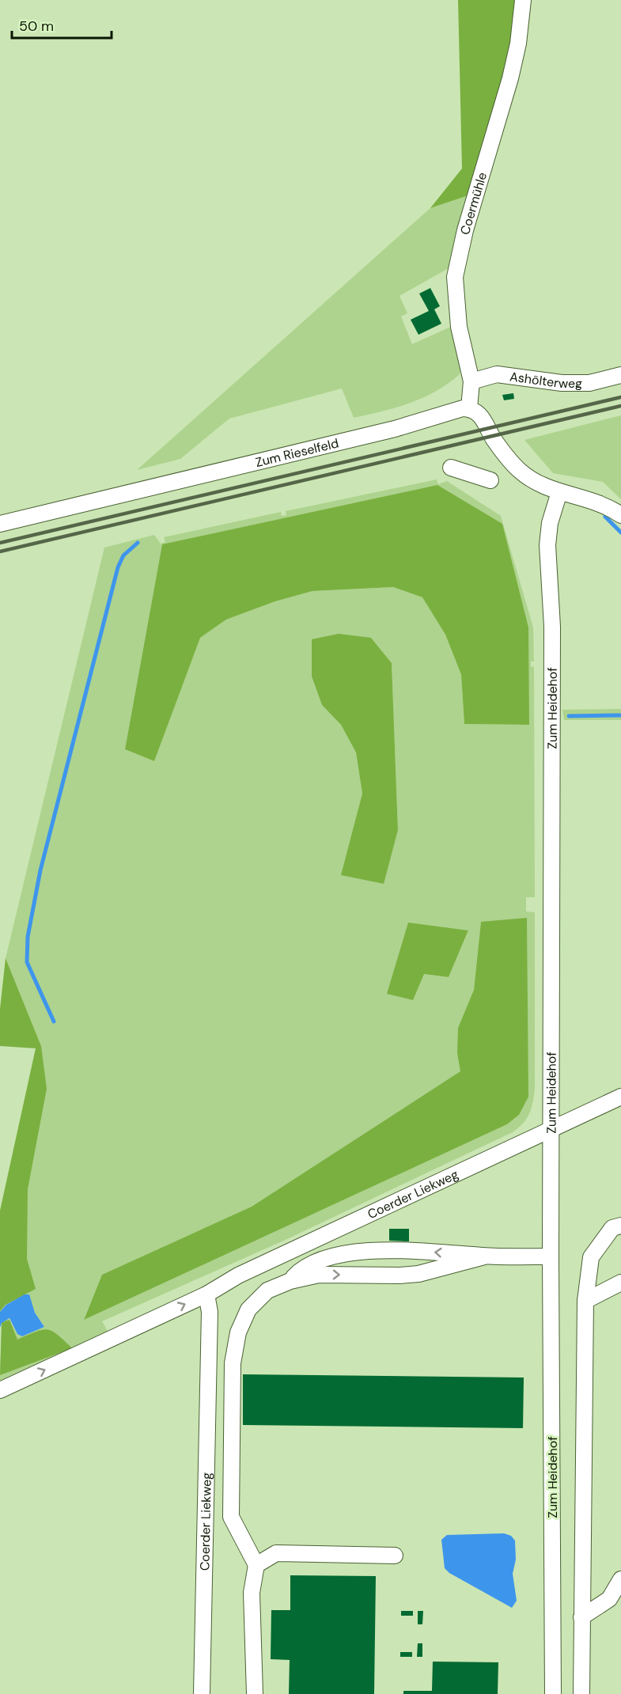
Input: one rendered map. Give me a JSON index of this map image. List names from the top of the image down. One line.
{"streets":{"street":["Coermühle","Ashölterweg","Zum Rieselfeld","Zum Heidehof","Coerder Liekweg"]},"crossings":[["Coermühle","Ashölterweg"],["Coermühle","Zum Rieselfeld"],["Zum Heidehof","Coerder Liekweg"]],"scale_bar":"50 m"}
